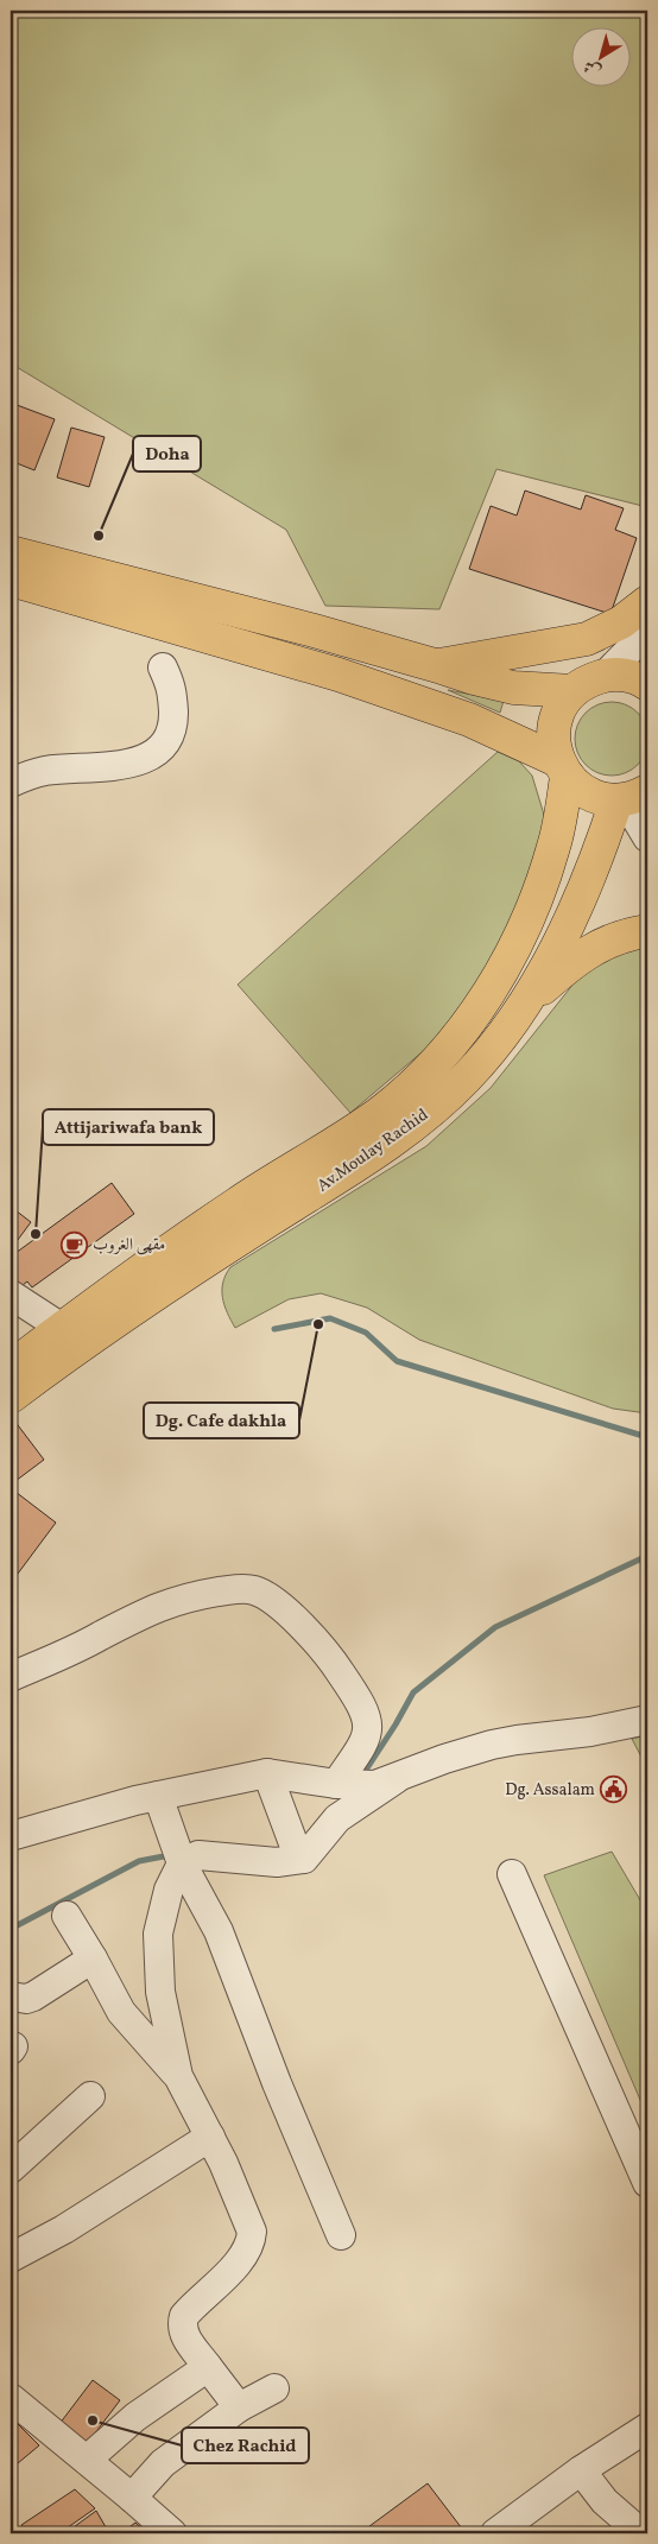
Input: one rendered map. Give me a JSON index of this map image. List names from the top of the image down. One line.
{"streets":{"main road":["Av.Moulay Rachid"]},"places":{"other":["Doha","Attijariwafa bank","Dg. Cafe dakhla","Chez Rachid"],"cafe":["مقهى الغروب"],"public building":["Dg. Assalam"]},"north":"bottom left"}
